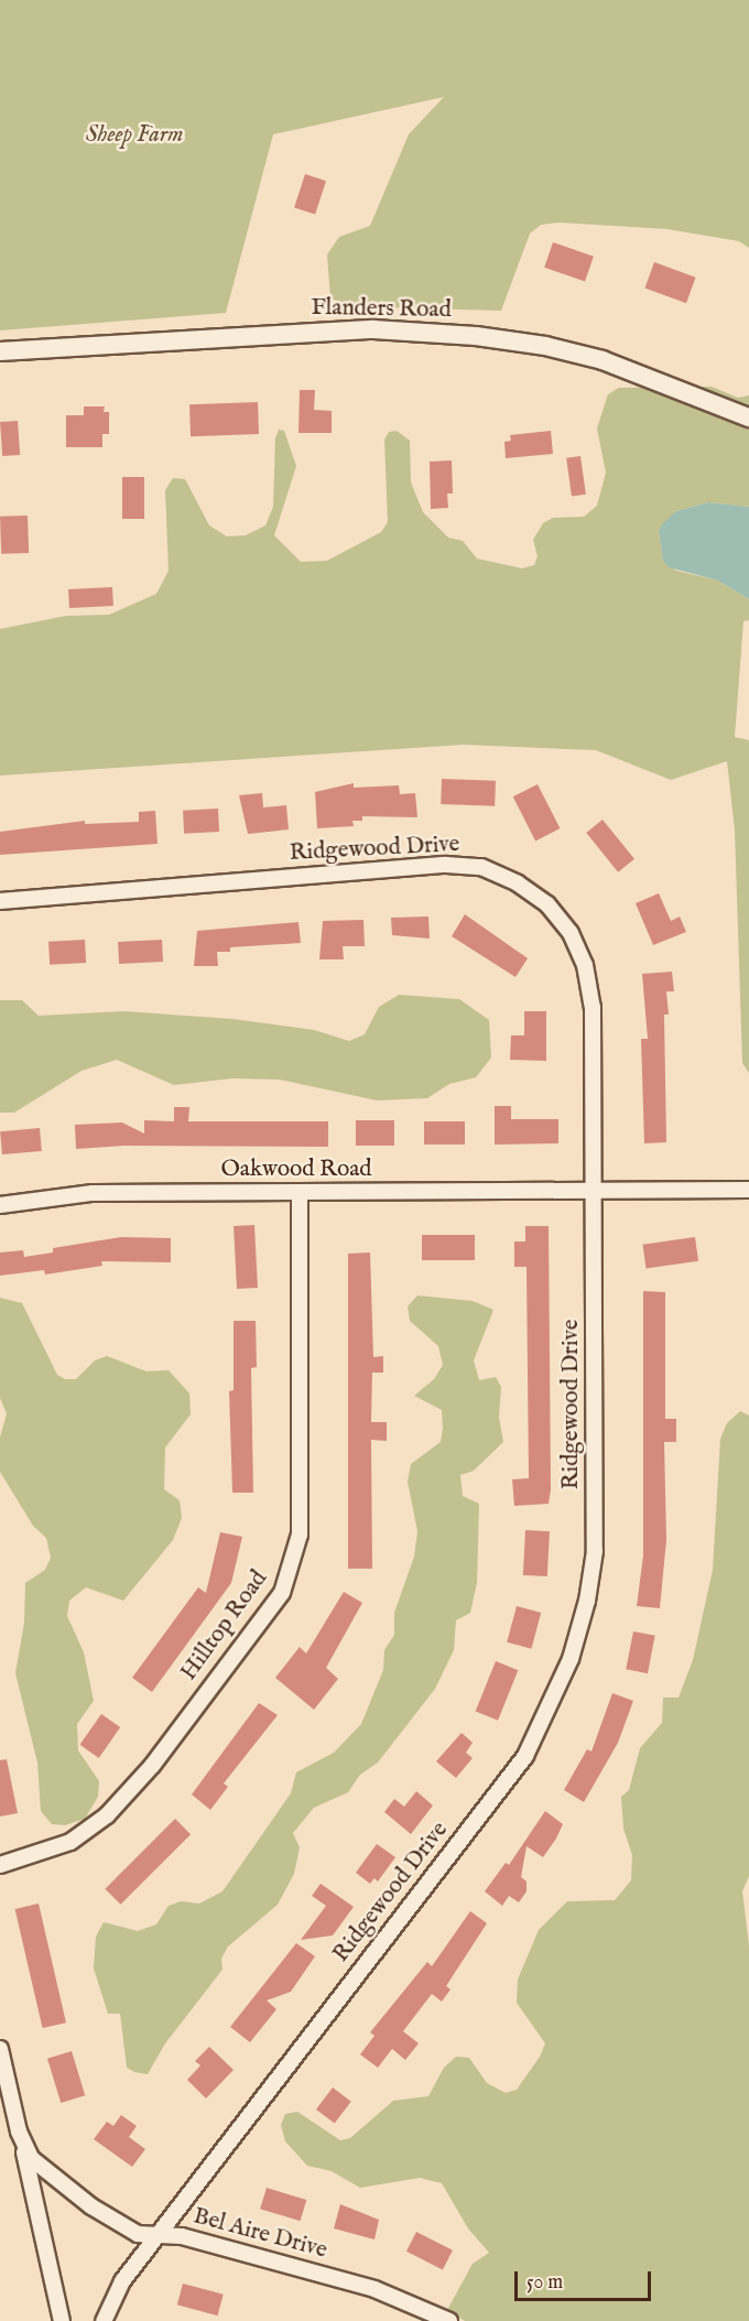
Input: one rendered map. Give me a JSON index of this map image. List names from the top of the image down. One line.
{"streets":{"street":["Flanders Road","Ridgewood Drive","Oakwood Road","Hilltop Road","Bel Aire Drive"]},"crossings":[["Ridgewood Drive","Oakwood Road"],["Ridgewood Drive","Bel Aire Drive"],["Oakwood Road","Hilltop Road"]],"parks":["Sheep Farm"],"scale_bar":"50 m"}
